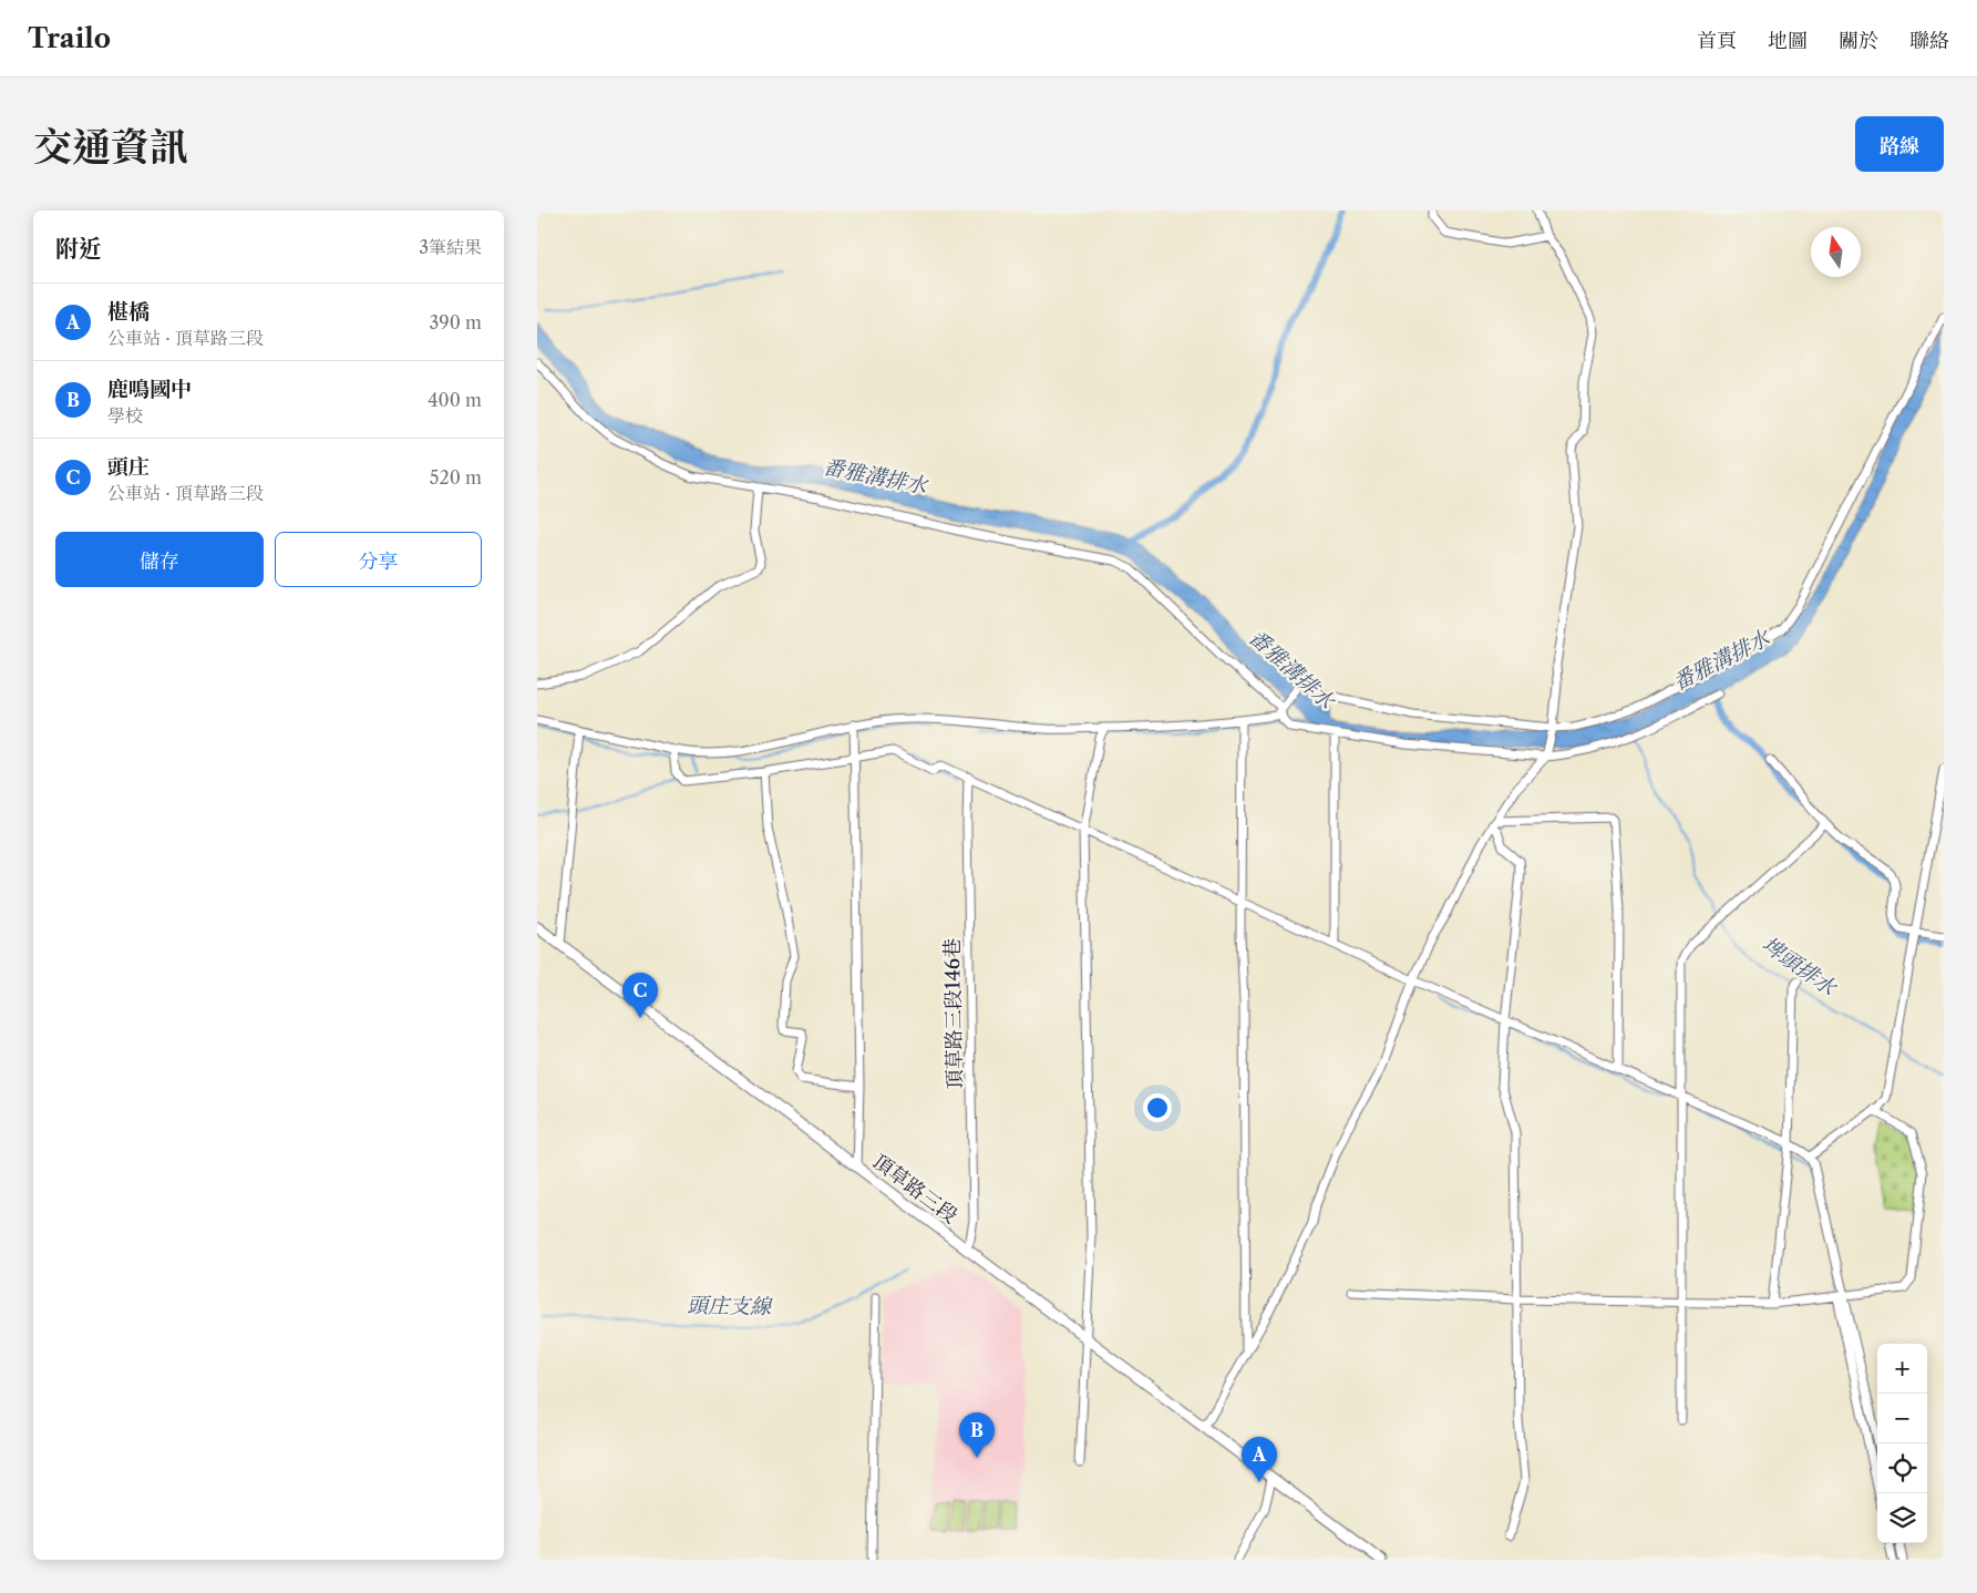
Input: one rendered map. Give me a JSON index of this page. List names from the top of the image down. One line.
{"streets":{"street":["頂草路三段146巷","頂草路三段"]},"crossings":[["頂草路三段146巷","頂草路三段"]],"water":["番雅溝排水","埤頭排水","頭庄支線"],"north":"top","page":{"header":"Trailo","nav":["首頁","地圖","關於","聯絡"],"title":"交通資訊","buttons":["路線",["儲存","分享"]],"heading":["附近","3筆結果"],"list":[{"mark":"A","name":"椹橋","note":"公車站 · 頂草路三段","value":"390 m"},{"mark":"B","name":"鹿鳴國中","note":"學校","value":"400 m"},{"mark":"C","name":"頭庄","note":"公車站 · 頂草路三段","value":"520 m"}],"pins":["C","B","A"],"map_buttons":["+","−"]}}
